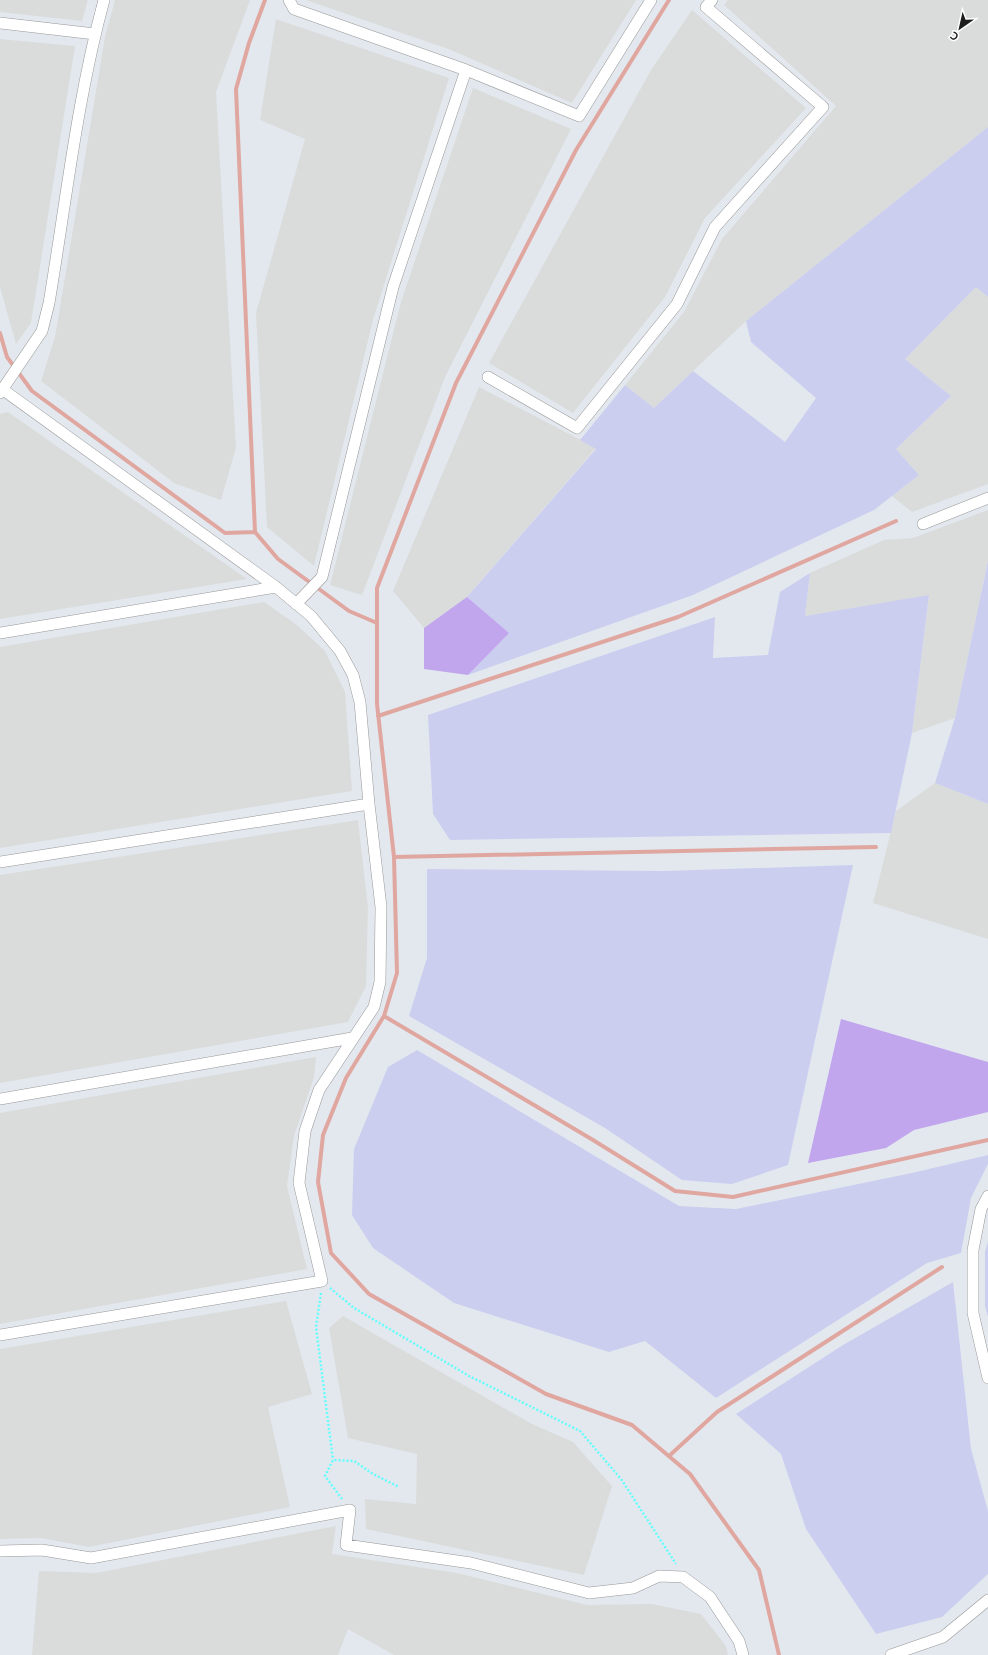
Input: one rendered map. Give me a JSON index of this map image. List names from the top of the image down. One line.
{"north":"bottom left"}
